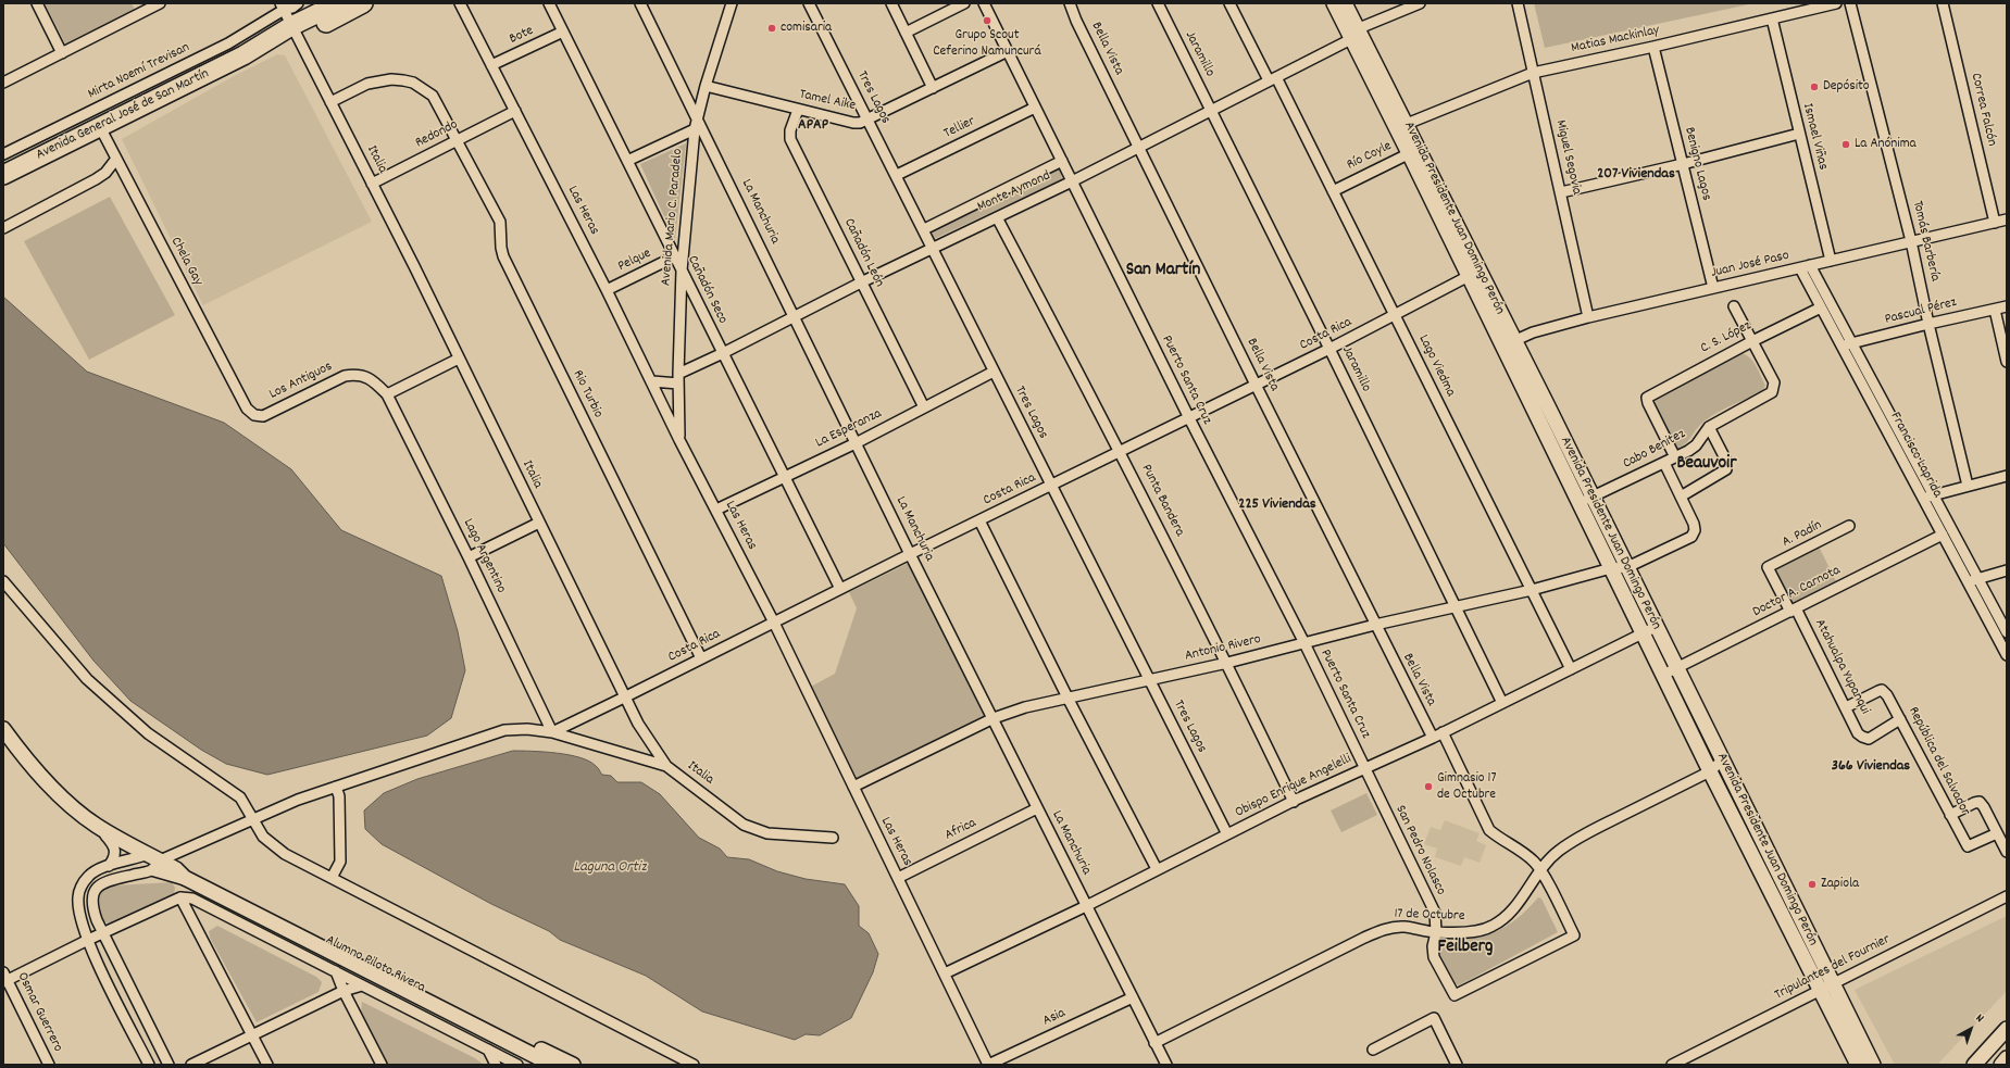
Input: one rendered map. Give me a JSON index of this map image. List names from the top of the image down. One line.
{"streets":{"highway":["Avenida General José de San Martín"],"main road":["Avenida Presidente Juan Domingo Perón","Alumno Piloto Rivera"],"street":["Bote","Matias Mackinlay","Bella Vista","Jaramillo","Mirta Noemí Trevisan","Tres Lagos","Tamel Aike","Correa Falcón","Tellier","Redondo","Ismael Viñas","Río Coyle","Miguel Segovia","Italia","Benigno Lagos","Monte Aymond","Las Heras","La Manchuria","Avenida Mario C. Paradelo","Tomás Barbería","Cañadón León","Pelque","Chela Gay","Juan José Paso","Cañadón Seco","Pascual Pérez","Costa Rica","C. S. López","Lago Viedma","Puerto Santa Cruz","Los Antiguos","Rio Turbio","La Esperanza","Cabo Benitez","Francisco Laprida","Punta Bandera","A. Padín","Lago Argentino","Doctor A. Carnota","Antonio Rivero","Atahualpa Yupanqui","República del Salvador","Obispo Enrique Angelelli","Africa","San Pedro Nolasco","17 de Octubre","Tripulantes del Fournier","Osmar Guerrero","Asia"]},"crossings":[["Bote","Las Heras"],["Bote","Cañadón Seco"],["Matias Mackinlay","Ismael Viñas"],["Matias Mackinlay","Miguel Segovia"],["Matias Mackinlay","Benigno Lagos"],["Matias Mackinlay","Avenida Presidente Juan Domingo Perón"],["Bella Vista","Monte Aymond"],["Bella Vista","Costa Rica"],["Bella Vista","Antonio Rivero"],["Bella Vista","Obispo Enrique Angelelli"],["Jaramillo","Monte Aymond"],["Jaramillo","Costa Rica"],["Jaramillo","Antonio Rivero"],["Jaramillo","Obispo Enrique Angelelli"],["Mirta Noemí Trevisan","Italia"],["Tres Lagos","Tamel Aike"],["Tres Lagos","Tellier"],["Tres Lagos","Monte Aymond"],["Tres Lagos","Costa Rica"],["Tres Lagos","La Esperanza"],["Tres Lagos","Antonio Rivero"],["Tres Lagos","Obispo Enrique Angelelli"],["Tamel Aike","Avenida Mario C. Paradelo"],["Tamel Aike","Cañadón León"],["Tamel Aike","Puerto Santa Cruz"],["Correa Falcón","Juan José Paso"],["Avenida General José de San Martín","Italia"],["Avenida General José de San Martín","Chela Gay"],["Tellier","Puerto Santa Cruz"],["Redondo","Italia"],["Redondo","Las Heras"],["Redondo","Rio Turbio"],["Ismael Viñas","Juan José Paso"],["Río Coyle","Avenida Presidente Juan Domingo Perón"],["Río Coyle","Lago Viedma"],["Miguel Segovia","Juan José Paso"],["Italia","Costa Rica"],["Italia","Rio Turbio"],["Benigno Lagos","Juan José Paso"],["Monte Aymond","La Manchuria"],["Monte Aymond","Avenida Mario C. Paradelo"],["Monte Aymond","Avenida Presidente Juan Domingo Perón"],["Monte Aymond","Cañadón León"],["Monte Aymond","Cañadón Seco"],["Monte Aymond","Lago Viedma"],["Monte Aymond","Puerto Santa Cruz"],["Monte Aymond","Punta Bandera"],["Las Heras","Avenida Mario C. Paradelo"],["Las Heras","Pelque"],["Las Heras","Costa Rica"],["Las Heras","La Esperanza"],["Las Heras","Antonio Rivero"],["Las Heras","Obispo Enrique Angelelli"],["Las Heras","Africa"],["Las Heras","Asia"],["La Manchuria","Avenida Mario C. Paradelo"],["La Manchuria","Costa Rica"],["La Manchuria","La Esperanza"],["La Manchuria","Antonio Rivero"],["La Manchuria","Obispo Enrique Angelelli"],["La Manchuria","Africa"],["La Manchuria","17 de Octubre"],["La Manchuria","Asia"],["Avenida Mario C. Paradelo","Cañadón Seco"],["Avenida Presidente Juan Domingo Perón","Juan José Paso"],["Avenida Presidente Juan Domingo Perón","Costa Rica"],["Avenida Presidente Juan Domingo Perón","Cabo Benitez"],["Avenida Presidente Juan Domingo Perón","Doctor A. Carnota"],["Avenida Presidente Juan Domingo Perón","Antonio Rivero"],["Avenida Presidente Juan Domingo Perón","Obispo Enrique Angelelli"],["Avenida Presidente Juan Domingo Perón","17 de Octubre"],["Avenida Presidente Juan Domingo Perón","Tripulantes del Fournier"],["Tomás Barbería","Juan José Paso"],["Tomás Barbería","Pascual Pérez"],["Cañadón León","La Esperanza"],["Pelque","Cañadón Seco"],["Chela Gay","Los Antiguos"],["Juan José Paso","Francisco Laprida"],["Cañadón Seco","Costa Rica"],["Cañadón Seco","La Esperanza"],["Pascual Pérez","Francisco Laprida"],["Costa Rica","Lago Viedma"],["Costa Rica","Puerto Santa Cruz"],["Costa Rica","Rio Turbio"],["Costa Rica","Punta Bandera"],["Costa Rica","Lago Argentino"],["C. S. López","Cabo Benitez"],["C. S. López","Francisco Laprida"],["Lago Viedma","Antonio Rivero"],["Lago Viedma","Obispo Enrique Angelelli"],["Puerto Santa Cruz","Antonio Rivero"],["Puerto Santa Cruz","Obispo Enrique Angelelli"],["Puerto Santa Cruz","San Pedro Nolasco"],["Los Antiguos","Lago Argentino"],["Francisco Laprida","Doctor A. Carnota"],["Punta Bandera","Antonio Rivero"],["Punta Bandera","Obispo Enrique Angelelli"],["A. Padín","Atahualpa Yupanqui"],["Doctor A. Carnota","Atahualpa Yupanqui"],["Atahualpa Yupanqui","República del Salvador"],["Obispo Enrique Angelelli","San Pedro Nolasco"],["San Pedro Nolasco","17 de Octubre"]],"districts":["APAP","207 Viviendas","San Martín","Beauvoir","225 Viviendas","366 Viviendas","Feilberg"],"water":["Laguna Ortiz"],"places":["Grupo Scout Ceferino Namuncurá","comisaria","Depósito","La Anónima","Gimnasio 17 de Octubre","Zapiola"],"north":"top right"}
